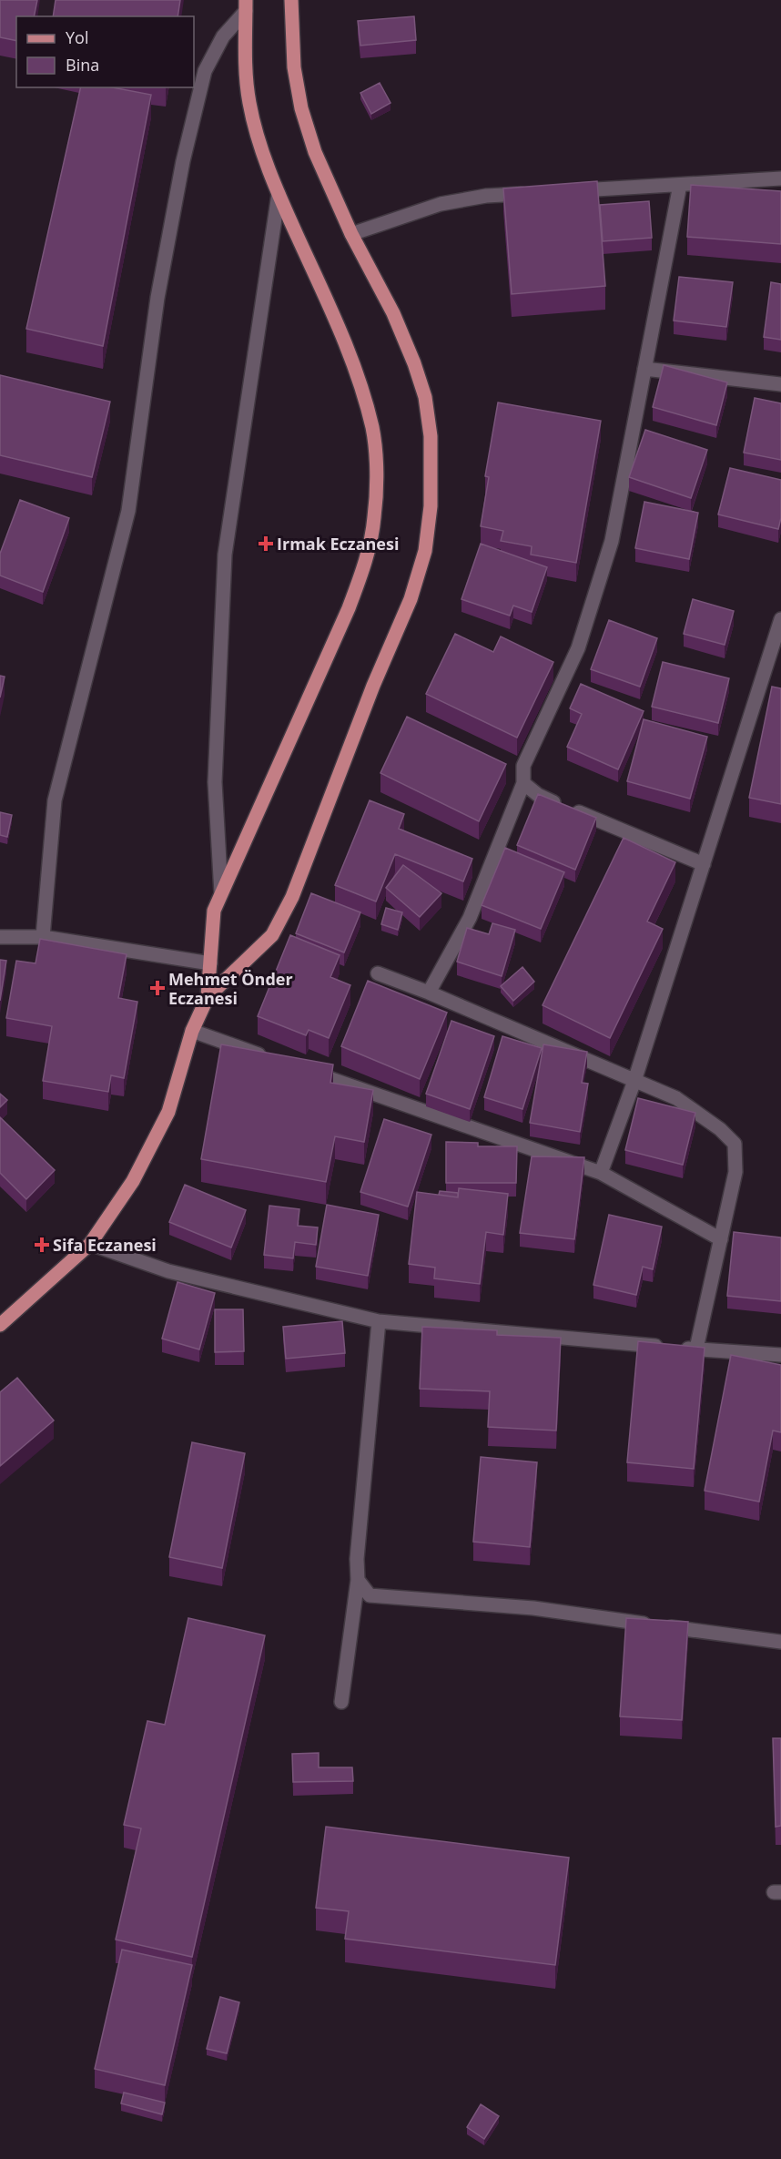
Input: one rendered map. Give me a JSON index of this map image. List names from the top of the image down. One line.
{"places":{"health":["Irmak Eczanesi","Mehmet Önder Eczanesi","Sifa Eczanesi"]},"legend":["Yol","Bina"]}
